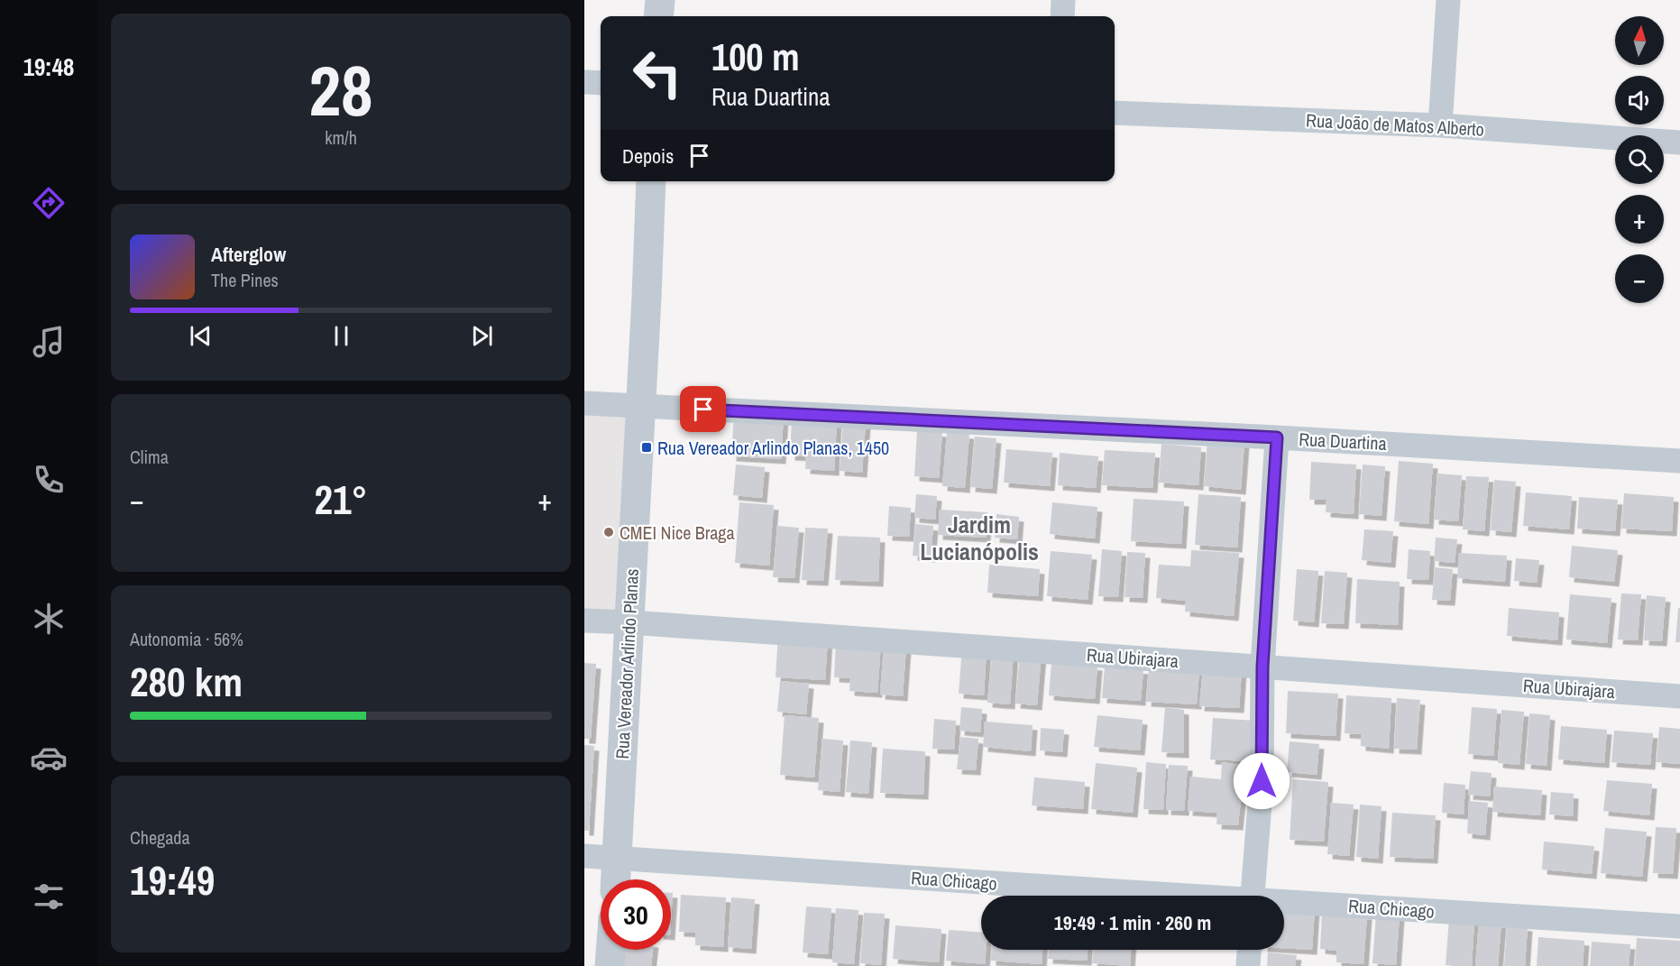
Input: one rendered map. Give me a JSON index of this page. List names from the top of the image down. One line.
{"streets":{"street":["Rua João de Matos Alberto","Rua Duartina","Rua Ubirajara","Rua Vereador Arlindo Planas","Rua Chicago"]},"crossings":[["Rua Duartina","Rua Vereador Arlindo Planas"],["Rua Ubirajara","Rua Vereador Arlindo Planas"],["Rua Vereador Arlindo Planas","Rua Chicago"]],"districts":["Jardim Lucianópolis"],"places":{"transit":["Rua Vereador Arlindo Planas, 1450"],"other":["CMEI Nice Braga"]},"north":"top","page":{"tabs":"19:48","tile":[["28","km/h"],"Clima",["Autonomia · 56%","280 km"],["Chegada","19:49"]],"map_buttons":["+","−"],"turn":["100 m","Rua Duartina"],"then":"Depois","song":["Afterglow","The Pines"],"heat":["−","21°","+"],"limit":"30","trip":"19:49 · 1 min · 260 m"}}
